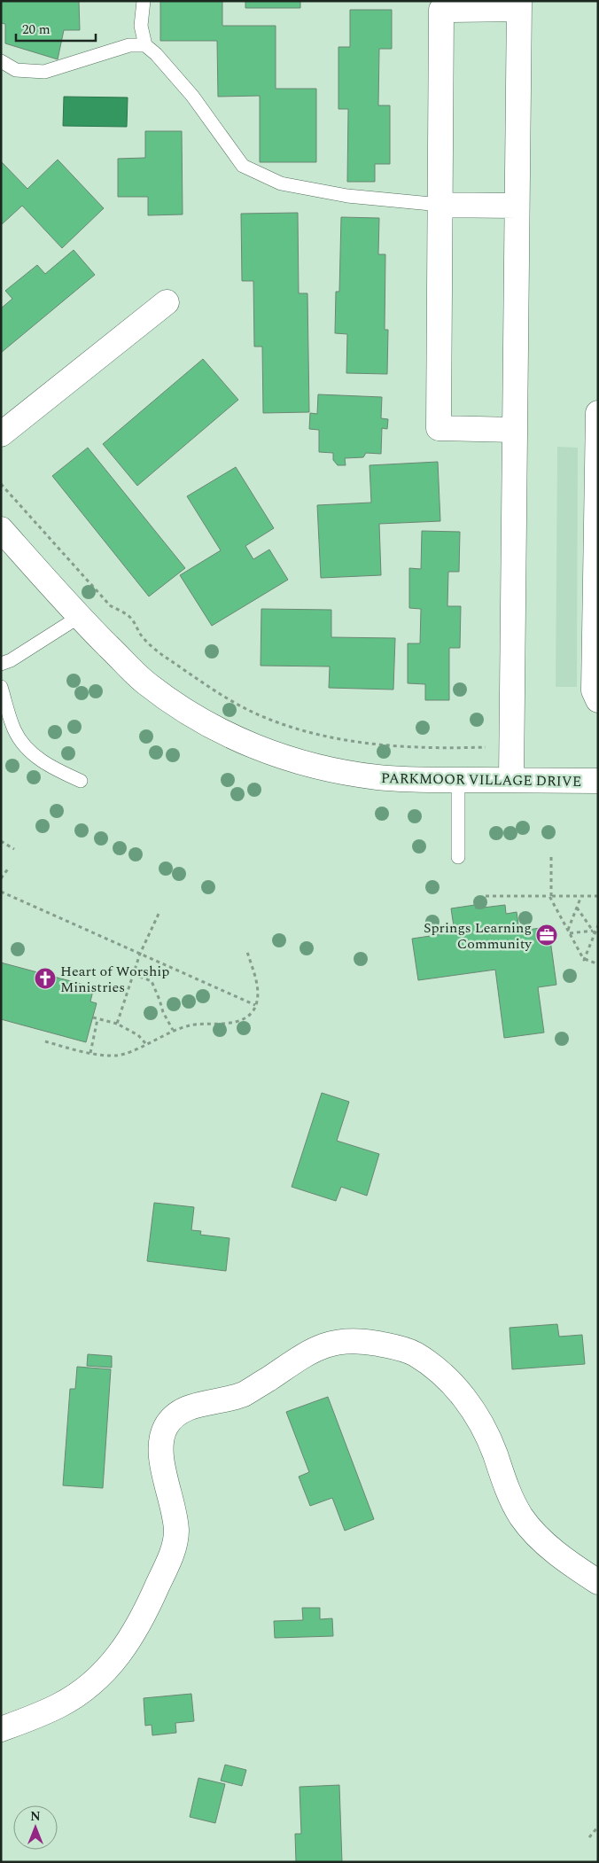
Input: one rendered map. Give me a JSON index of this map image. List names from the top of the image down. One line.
{"streets":{"street":["PARKMOOR VILLAGE DRIVE"]},"places":{"office":["Springs Learning Community"],"church":["Heart of Worship Ministries"]},"scale_bar":"20 m","north":"top"}
